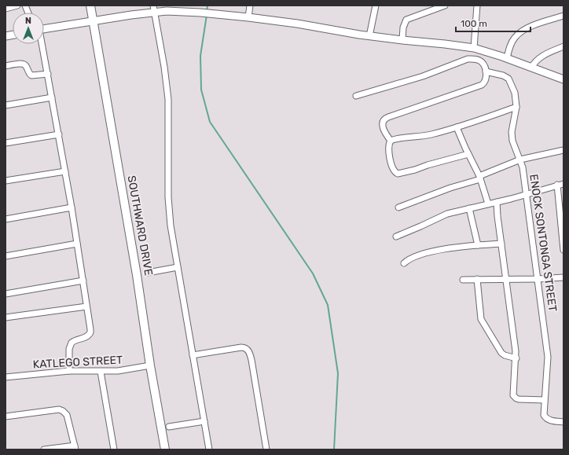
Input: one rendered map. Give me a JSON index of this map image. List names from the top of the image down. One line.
{"streets":{"main road":["SOUTHWARD DRIVE"],"street":["ENOCK SONTONGA STREET","KATLEGO STREET"]},"crossings":[["SOUTHWARD DRIVE","KATLEGO STREET"]],"scale_bar":"100 m","north":"top"}
